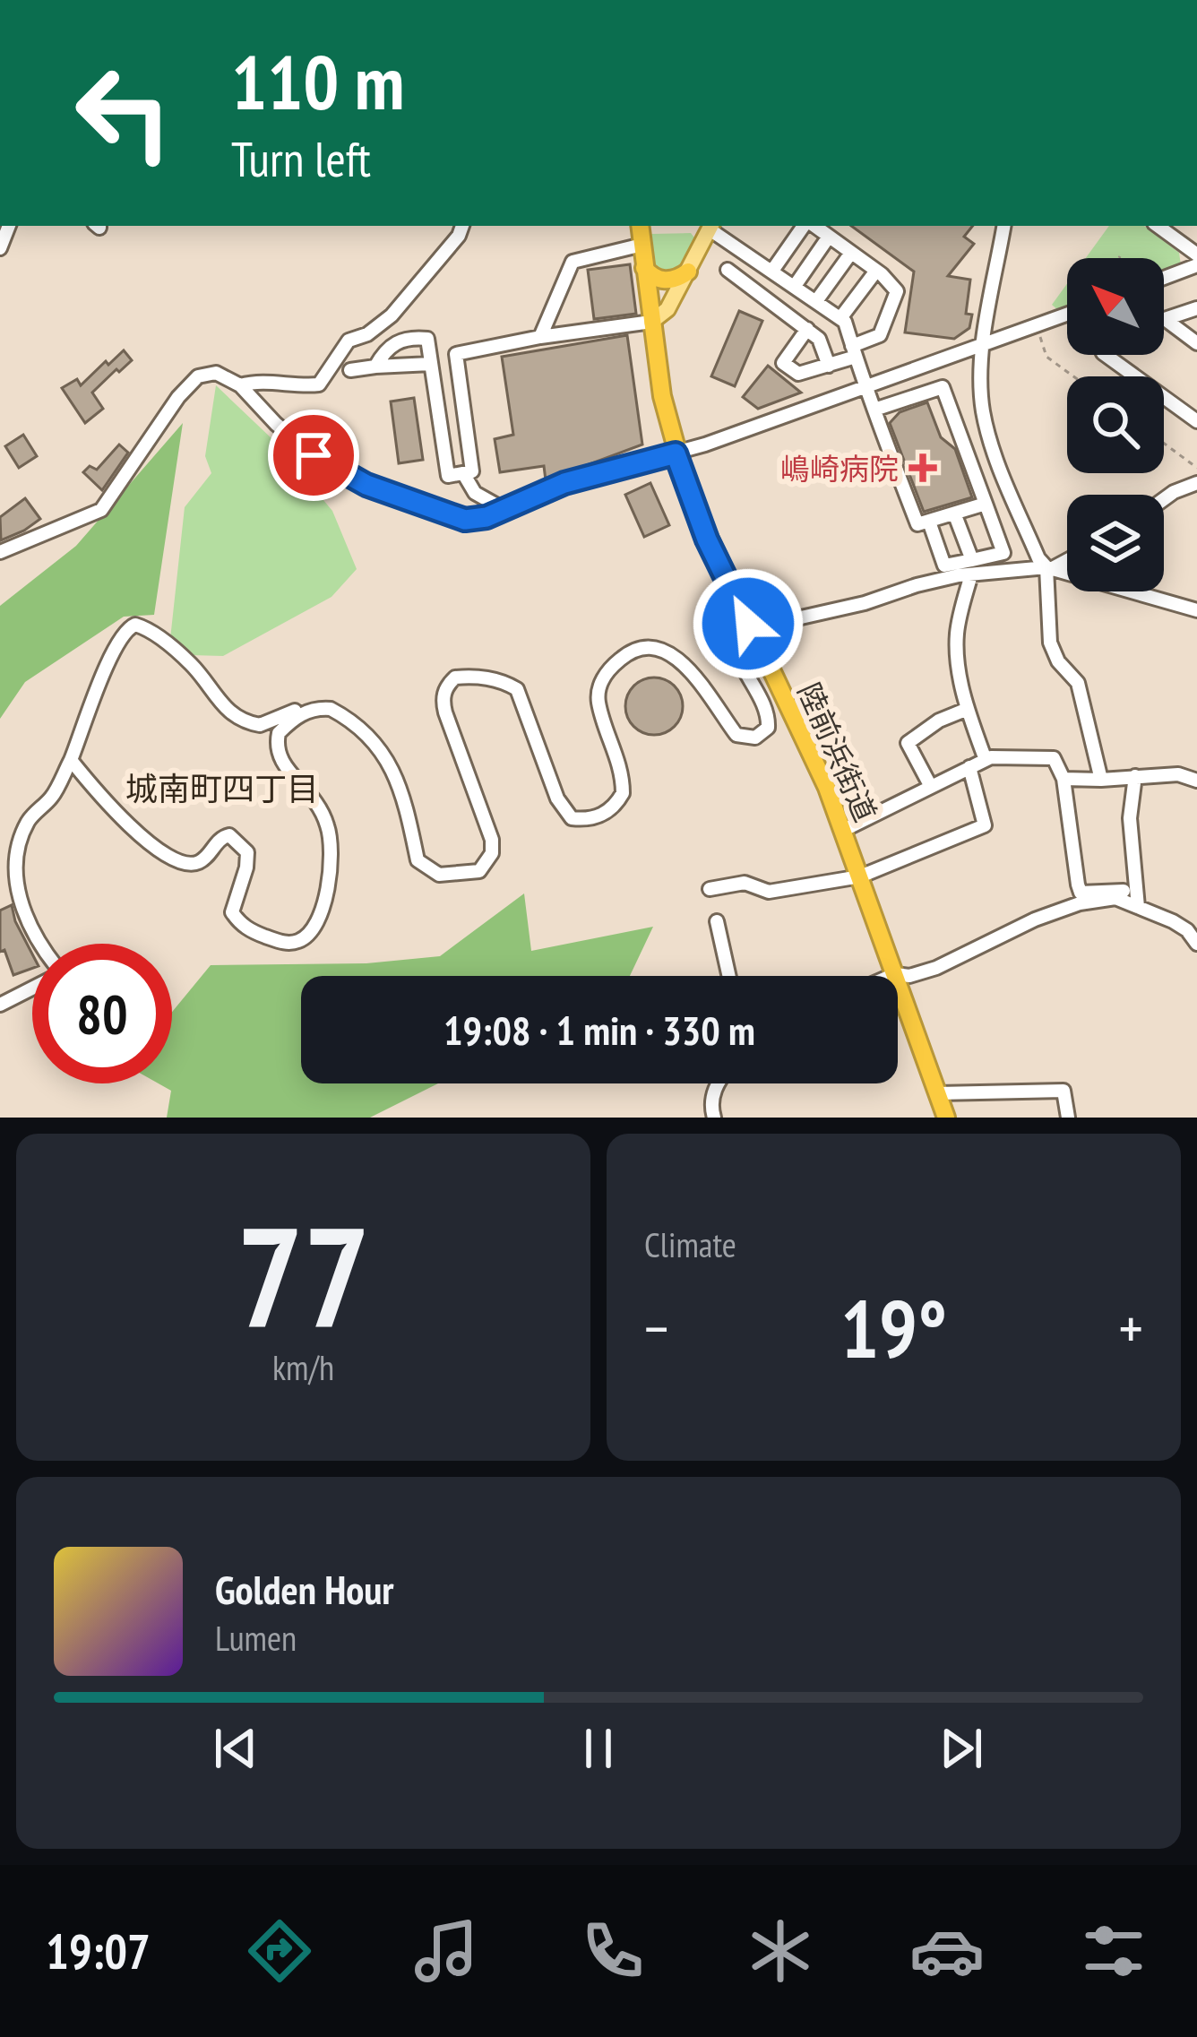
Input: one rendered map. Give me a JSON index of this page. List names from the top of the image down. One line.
{"streets":{"highway":["陸前浜街道"]},"districts":["城南町四丁目"],"places":{"health":["嶋崎病院"]},"north":"top left","page":{"turn":["110 m","Turn left"],"limit":"80","trip":"19:08 · 1 min · 330 m","tile":[["77","km/h"],"Climate"],"heat":["−","19°","+"],"song":["Golden Hour","Lumen"],"tabs":"19:07"}}
